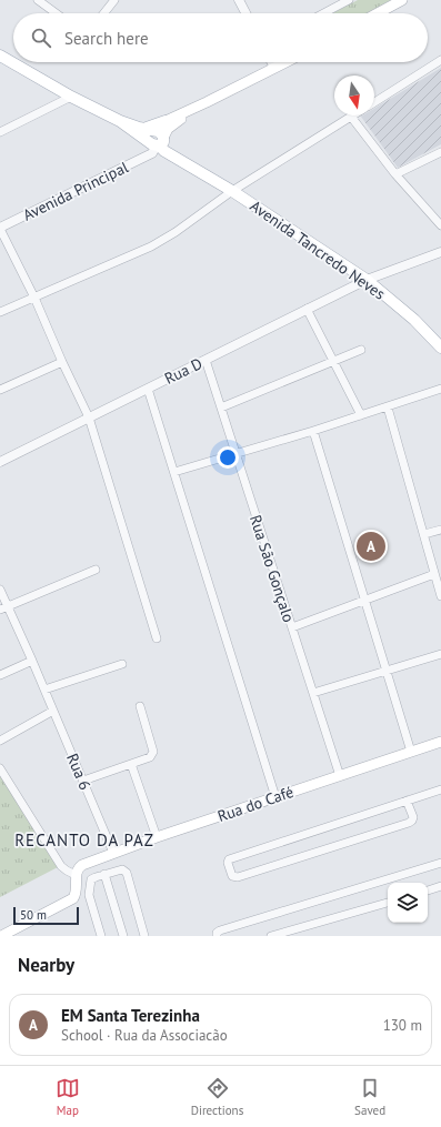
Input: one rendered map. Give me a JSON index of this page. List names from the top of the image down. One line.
{"streets":{"main road":["Avenida Tancredo Neves","Rua do Café"],"street":["Avenida Principal","Rua D","Rua São Gonçalo","Rua 6"]},"crossings":[["Avenida Principal","Avenida Tancredo Neves"],["Avenida Tancredo Neves","Rua D"],["Rua D","Rua São Gonçalo"],["Rua São Gonçalo","Rua do Café"],["Rua 6","Rua do Café"]],"districts":["RECANTO DA PAZ"],"scale_bar":"50 m","north":"bottom","page":{"search":"Search here","pins":"A","scale":"50 m","heading":"Nearby","list":[{"mark":"A","name":"EM Santa Terezinha","note":"School · Rua da Associacão","value":"130 m"}],"nav":["Map","Directions","Saved"]}}
